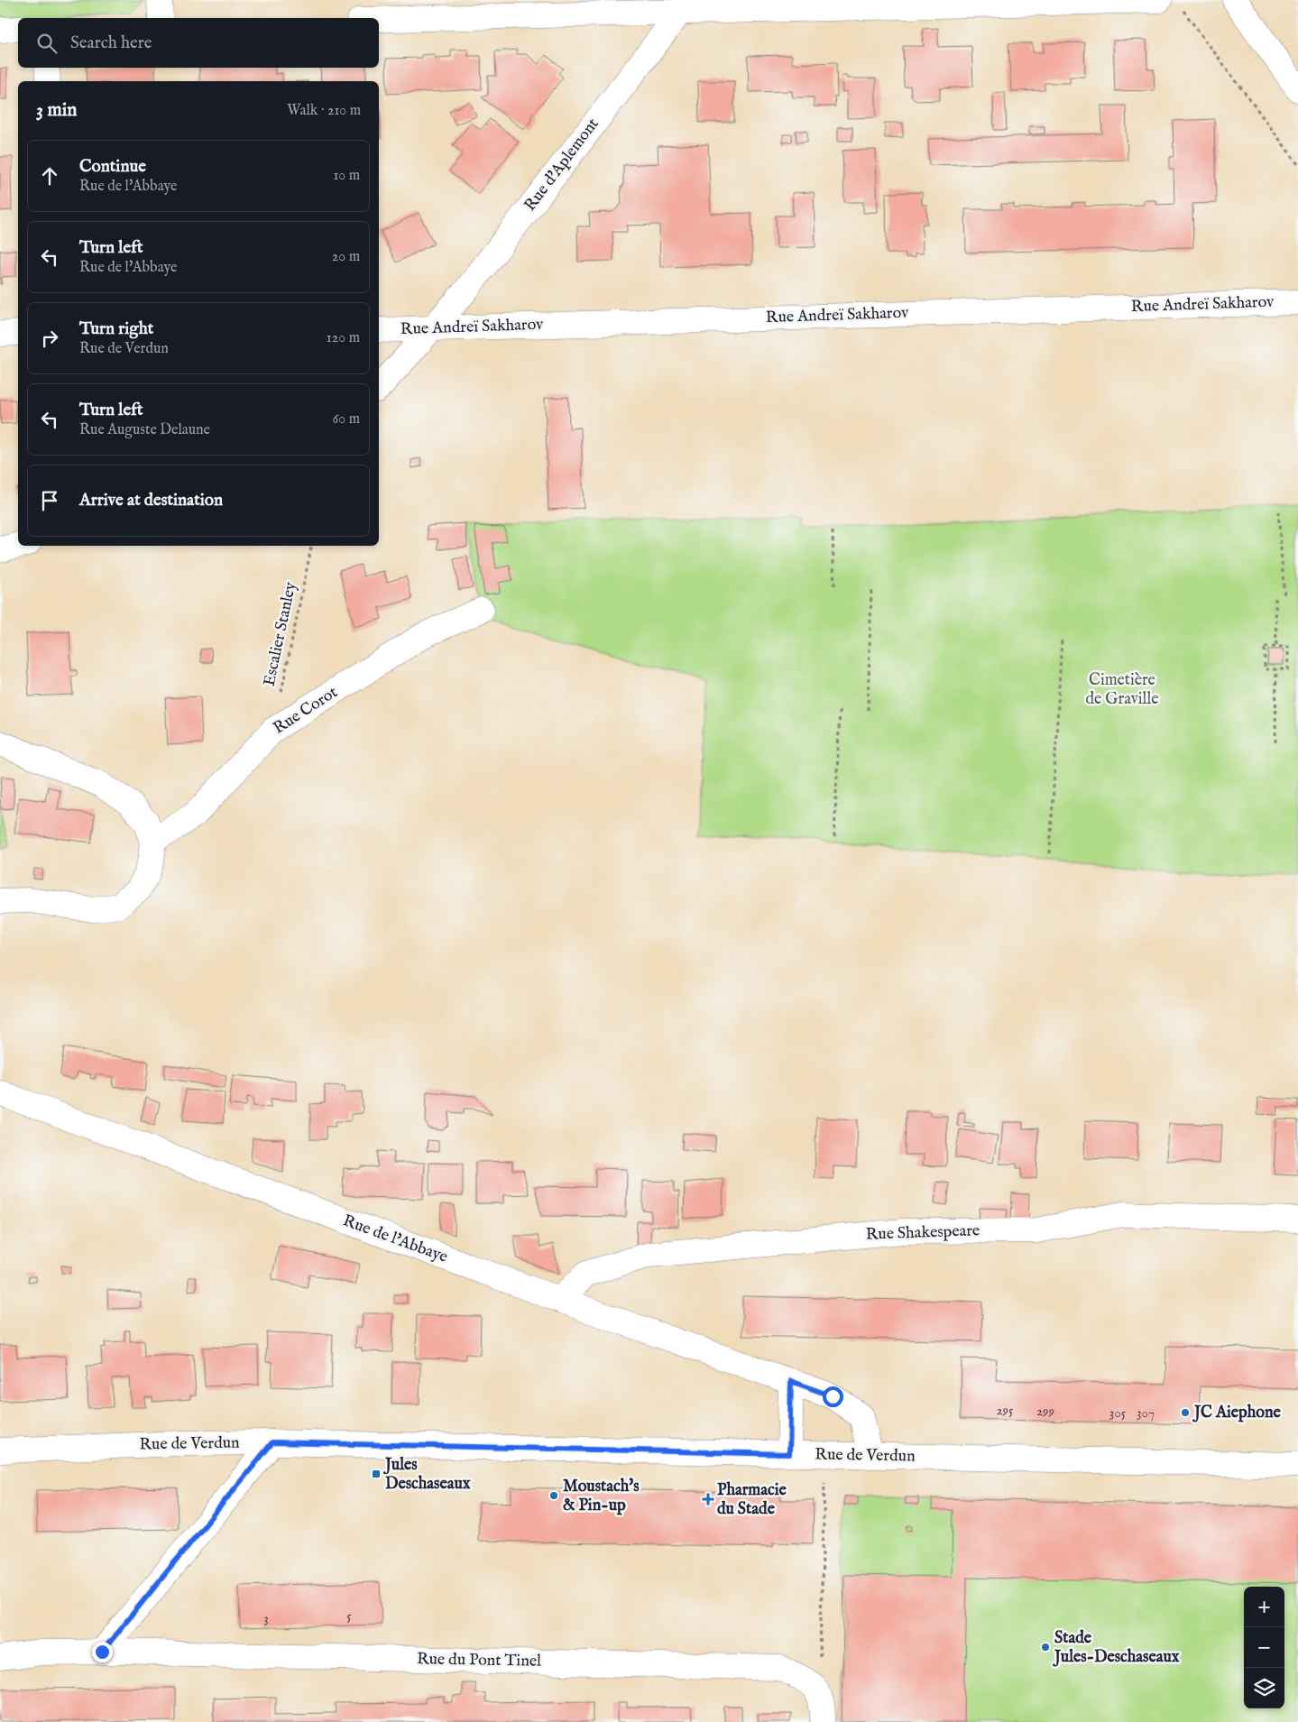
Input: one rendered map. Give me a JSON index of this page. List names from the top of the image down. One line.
{"streets":{"street":["Rue d'Aplemont","Rue Andreï Sakharov","Rue Corot","Rue Shakespeare","Rue de l'Abbaye","Rue de Verdun","Rue du Pont Tinel"],"path":["Escalier Stanley"]},"crossings":[["Rue d'Aplemont","Rue Andreï Sakharov"],["Escalier Stanley","Rue Corot"],["Rue Shakespeare","Rue de l'Abbaye"],["Rue de l'Abbaye","Rue de Verdun"]],"parks":["Cimetière de Graville"],"places":{"other":["JC Aiephone","Moustach's & Pin-up","Stade Jules-Deschaseaux"],"transit":["Jules Deschaseaux"],"health":["Pharmacie du Stade"]},"house_numbers":["295","299","305","307","5","3"],"page":{"search":"Search here","heading":["3 min","Walk · 210 m"],"list":[["Continue","Rue de l'Abbaye","10 m"],["Turn left","Rue de l'Abbaye","20 m"],["Turn right","Rue de Verdun","120 m"],["Turn left","Rue Auguste Delaune","60 m"],"Arrive at destination"],"map_buttons":["+","−"]}}
